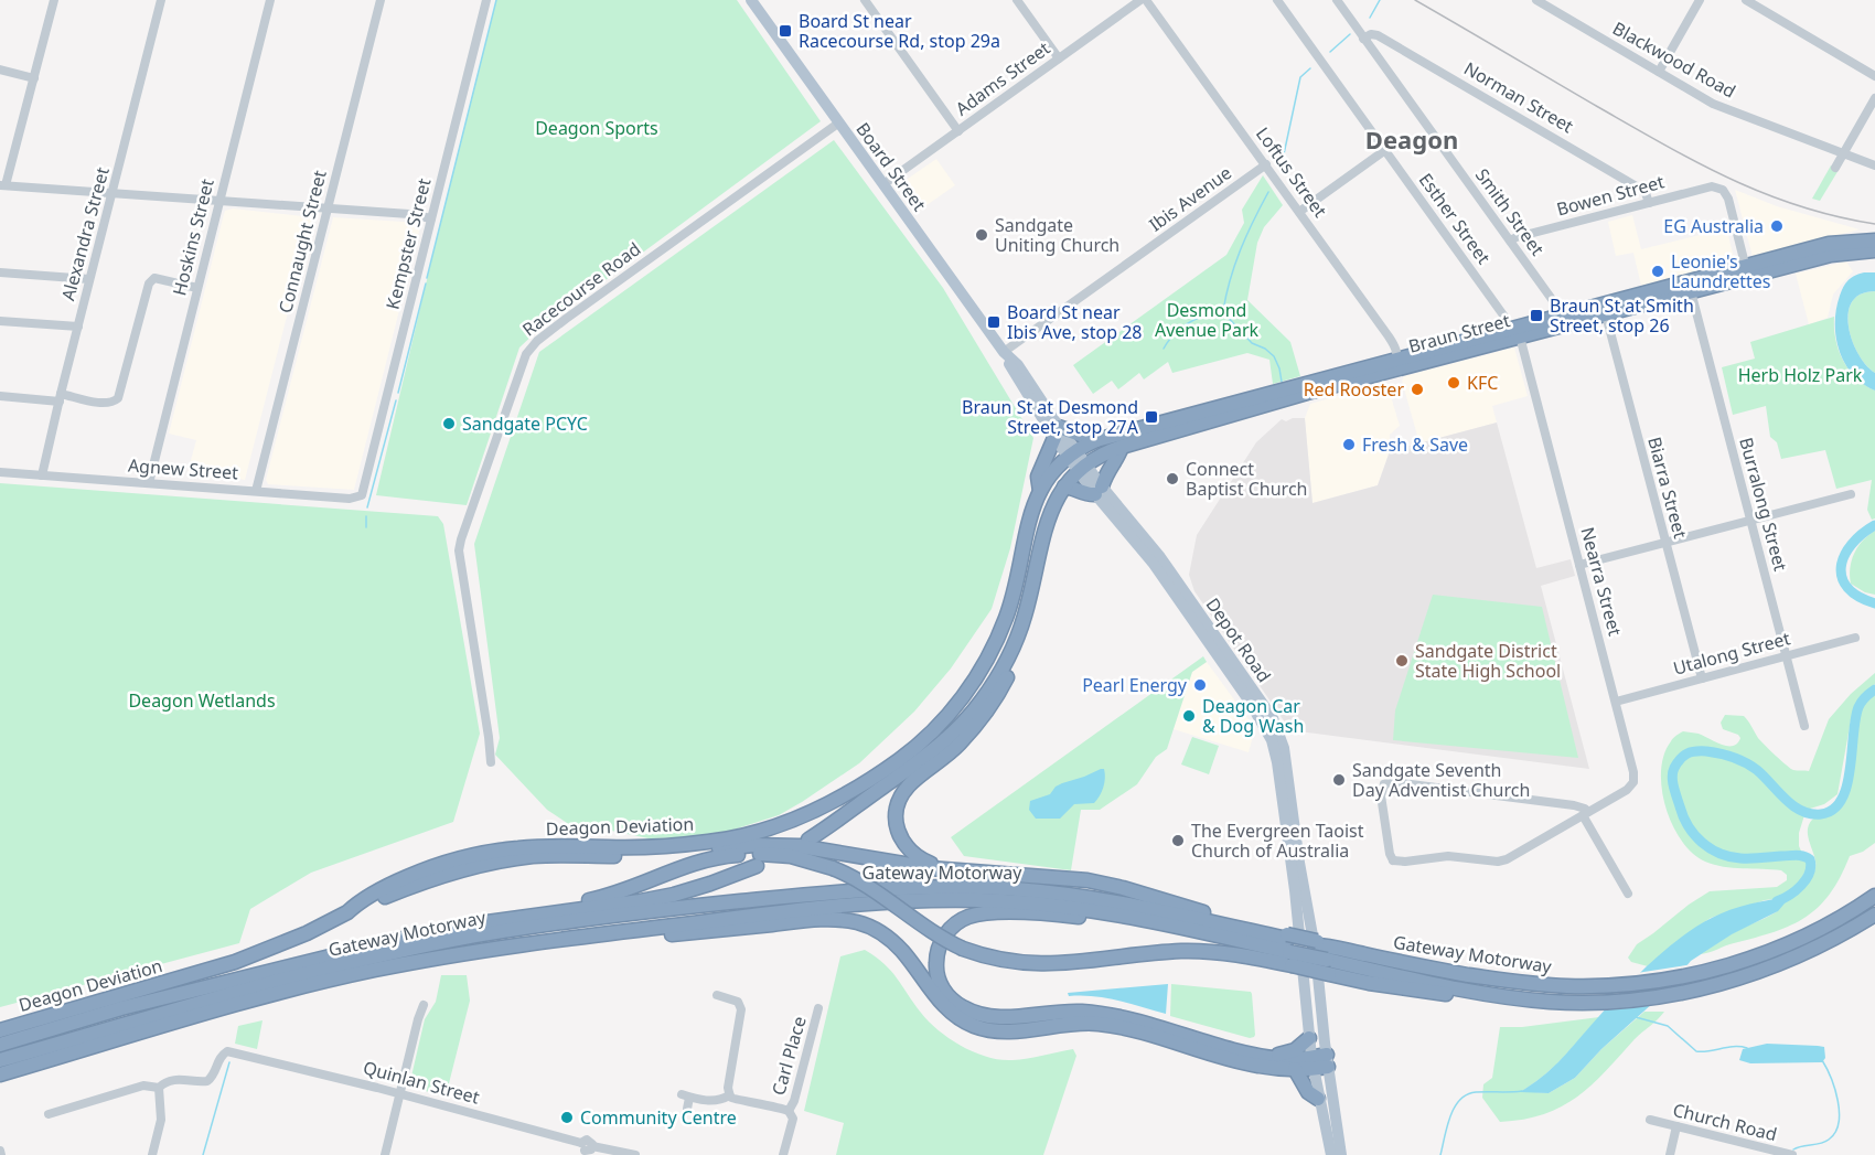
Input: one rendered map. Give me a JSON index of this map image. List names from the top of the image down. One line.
{"streets":{"highway":["Braun Street","Deagon Deviation","Gateway Motorway"],"main road":["Board Street","Depot Road"],"street":["Blackwood Road","Adams Street","Norman Street","Loftus Street","Bowen Street","Ibis Avenue","Smith Street","Esther Street","Alexandra Street","Hoskins Street","Connaught Street","Kempster Street","Racecourse Road","Agnew Street","Biarra Street","Burralong Street","Nearra Street","Utalong Street","Carl Place","Quinlan Street","Church Road"]},"crossings":[["Adams Street","Board Street"],["Norman Street","Bowen Street"],["Norman Street","Smith Street"],["Board Street","Ibis Avenue"],["Board Street","Racecourse Road"],["Board Street","Braun Street"],["Board Street","Depot Road"],["Board Street","Deagon Deviation"],["Loftus Street","Ibis Avenue"],["Loftus Street","Braun Street"],["Bowen Street","Smith Street"],["Bowen Street","Braun Street"],["Smith Street","Braun Street"],["Esther Street","Braun Street"],["Esther Street","Nearra Street"],["Alexandra Street","Agnew Street"],["Hoskins Street","Agnew Street"],["Connaught Street","Agnew Street"],["Kempster Street","Agnew Street"],["Braun Street","Biarra Street"],["Braun Street","Burralong Street"],["Braun Street","Nearra Street"],["Braun Street","Depot Road"],["Braun Street","Deagon Deviation"],["Biarra Street","Utalong Street"],["Burralong Street","Utalong Street"],["Nearra Street","Utalong Street"],["Depot Road","Deagon Deviation"]],"districts":["Deagon"],"parks":["Deagon Sports","Desmond Avenue Park","Herb Holz Park","Deagon Wetlands"],"places":{"transit":["Board St near Racecourse Rd, stop 29a","Braun St at Smith Street, stop 26","Board St near Ibis Ave, stop 28","Braun St at Desmond Street, stop 27A"],"other":["EG Australia","Sandgate Uniting Church","Leonie's Laundrettes","KFC","Red Rooster","Sandgate PCYC","Fresh & Save","Connect Baptist Church","Sandgate District State High School","Pearl Energy","Deagon Car & Dog Wash","Sandgate Seventh Day Adventist Church","The Evergreen Taoist Church of Australia","Community Centre"]}}
